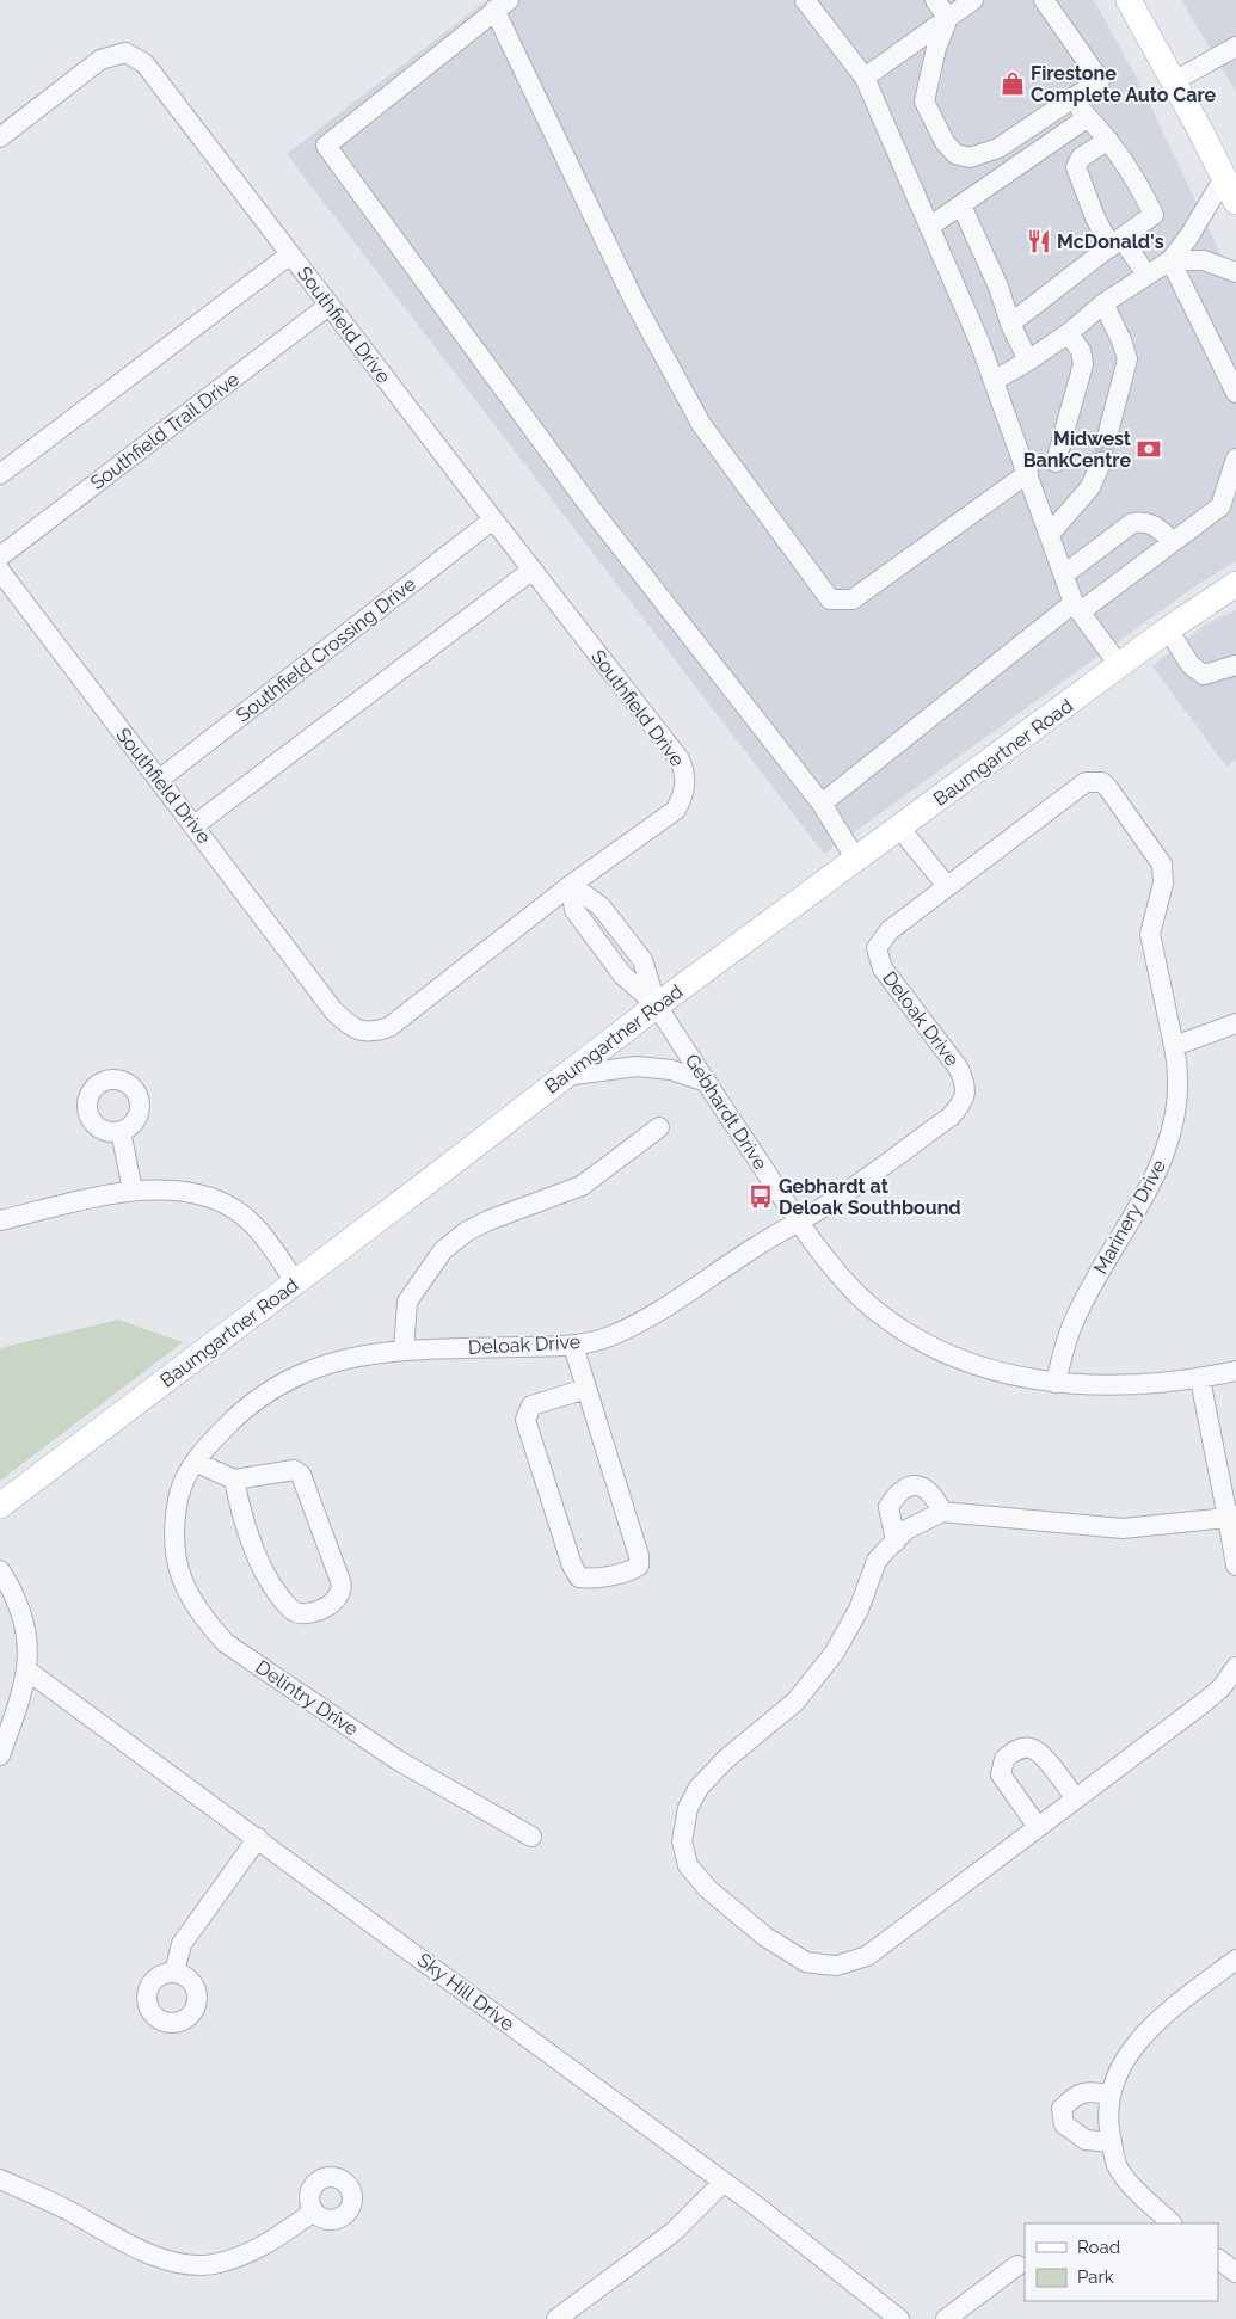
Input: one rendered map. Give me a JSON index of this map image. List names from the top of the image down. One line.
{"streets":{"main road":["Baumgartner Road"],"street":["Southfield Drive","Southfield Trail Drive","Southfield Crossing Drive","Deloak Drive","Gebhardt Drive","Marinery Drive","Delintry Drive","Sky Hill Drive"]},"crossings":[["Southfield Drive","Southfield Trail Drive"],["Southfield Drive","Southfield Crossing Drive"],["Baumgartner Road","Gebhardt Drive"],["Deloak Drive","Gebhardt Drive"],["Deloak Drive","Marinery Drive"],["Deloak Drive","Delintry Drive"],["Gebhardt Drive","Marinery Drive"]],"places":{"shop":["Firestone Complete Auto Care"],"restaurant":["McDonald's"],"bank":["Midwest BankCentre"],"bus stop":["Gebhardt at Deloak Southbound"]},"legend":["Road","Park"]}
